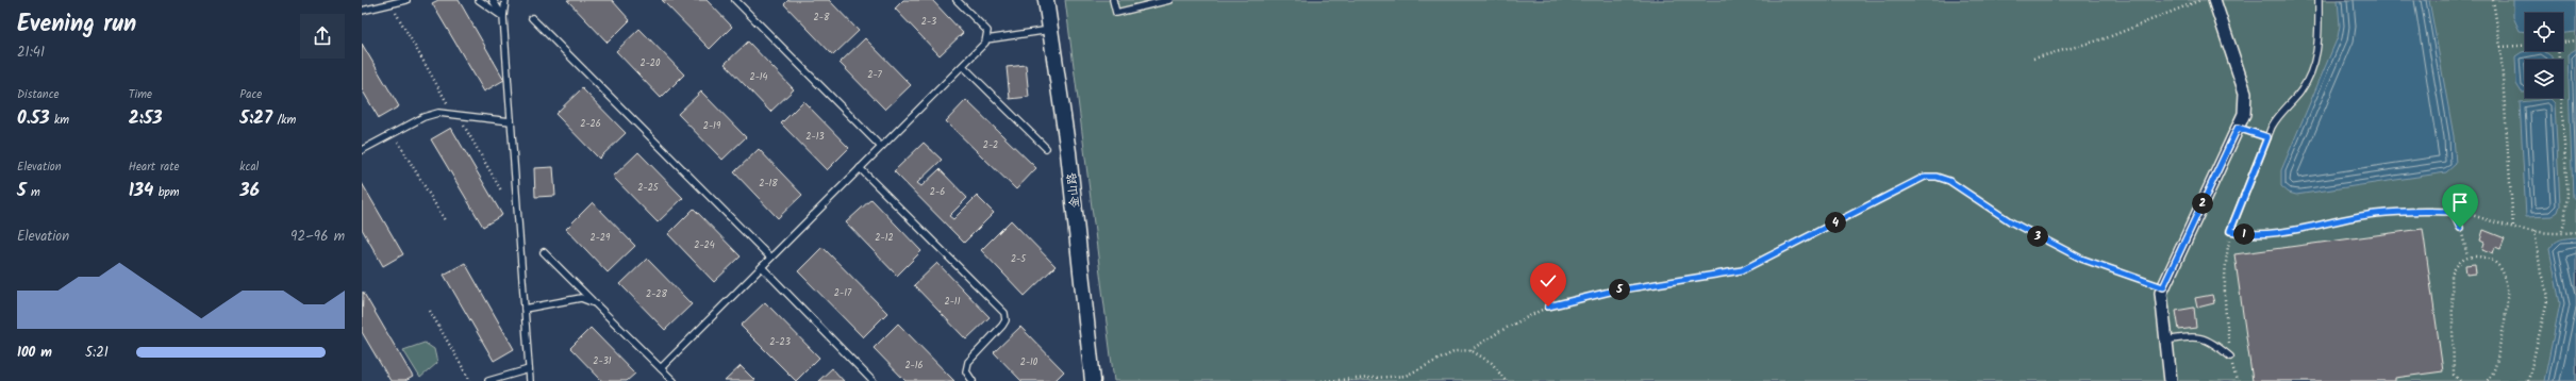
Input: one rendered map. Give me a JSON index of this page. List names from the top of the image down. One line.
{"streets":{"street":["金山路"]},"house_numbers":["2-8","2-3","2-20","2-7","2-14","2-26","2-19","2-13","2-2","2-18","2-25","2-6","2-29","2-12","2-24","2-5","2-17","2-28","2-11","2-23","2-31","2-10","2-16"],"page":{"heading":["Evening run","21:41"],"stats":[["Distance","0.53 km"],["Time","2:53"],["Pace","5:27 /km"],["Elevation","5 m"],["Heart rate","134 bpm"],["kcal","36"]],"pins":["2","4","1","3","5"],"chart":["Elevation","92–96 m"],"list":[{"name":"100 m","note":"5:21"}]}}
